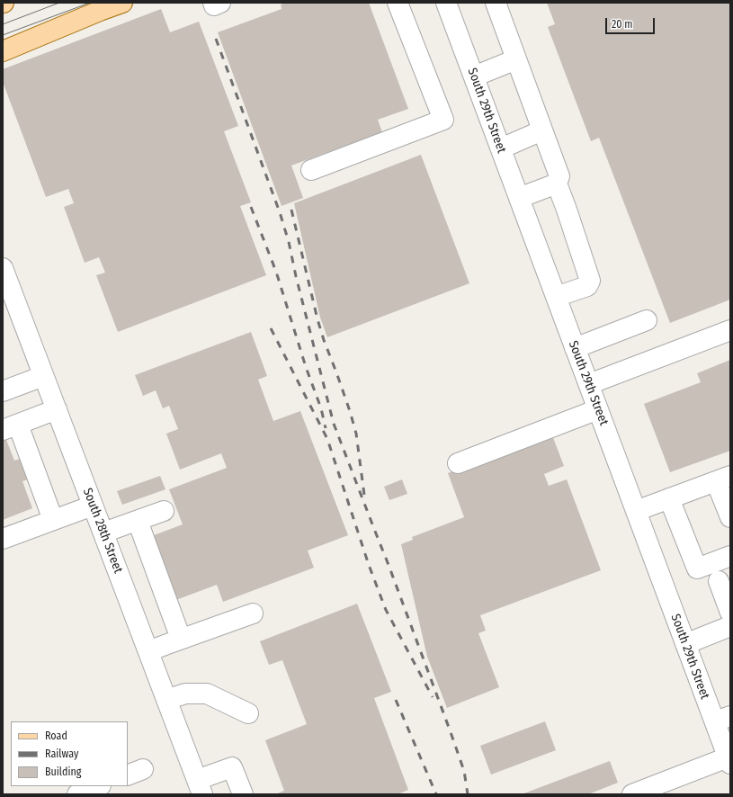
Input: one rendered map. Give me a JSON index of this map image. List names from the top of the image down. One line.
{"streets":{"street":["South 29th Street","South 28th Street"]},"legend":["Road","Railway","Building"],"scale_bar":"20 m"}
